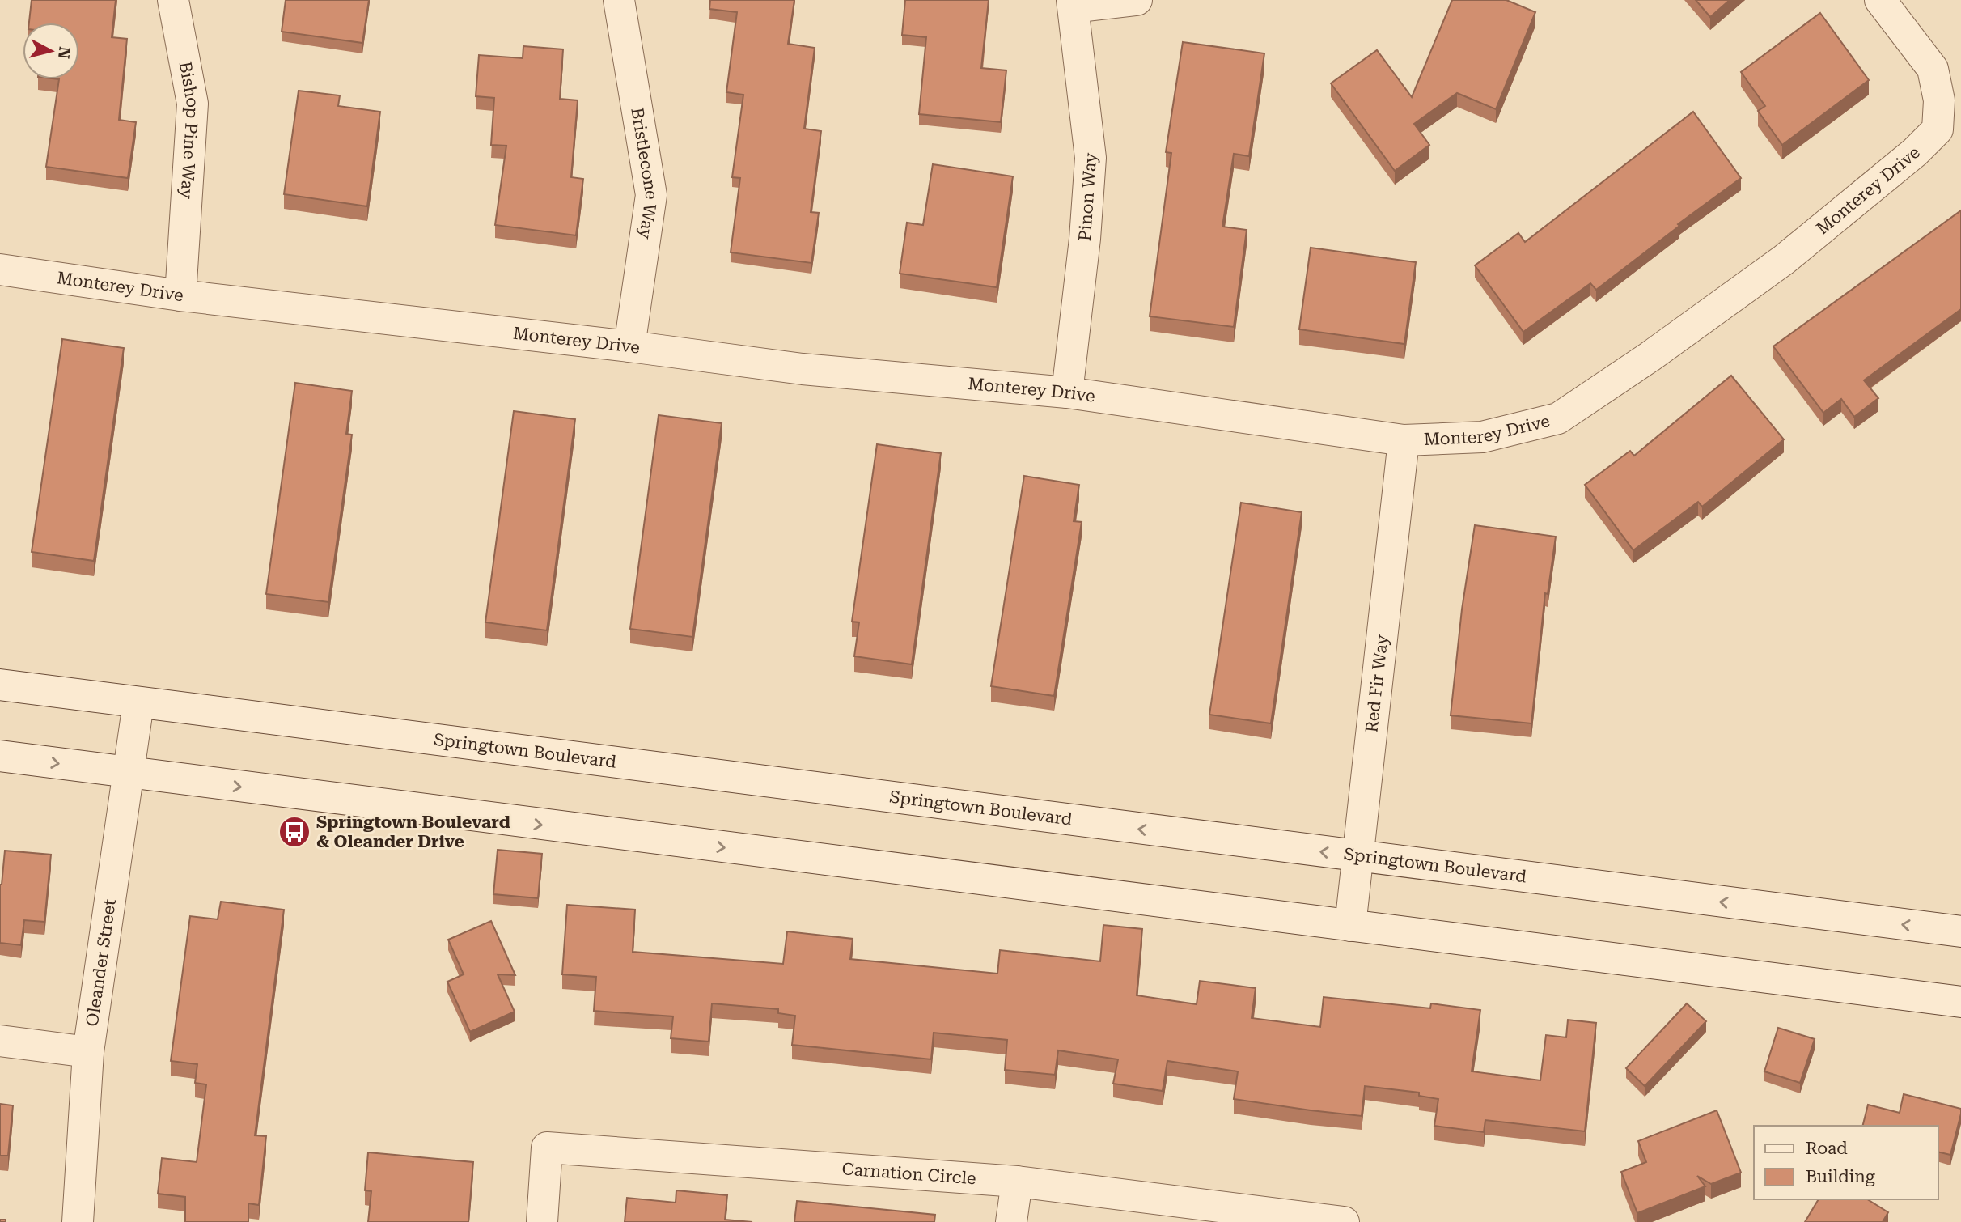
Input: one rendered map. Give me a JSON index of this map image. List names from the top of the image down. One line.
{"streets":{"street":["Bishop Pine Way","Bristlecone Way","Monterey Drive","Pinon Way","Red Fir Way","Springtown Boulevard","Oleander Street","Carnation Circle"]},"crossings":[["Bishop Pine Way","Monterey Drive"],["Bristlecone Way","Monterey Drive"],["Monterey Drive","Pinon Way"],["Monterey Drive","Red Fir Way"],["Red Fir Way","Springtown Boulevard"],["Springtown Boulevard","Oleander Street"]],"places":{"bus stop":["Springtown Boulevard & Oleander Drive"]},"legend":["Road","Building"],"north":"right"}
